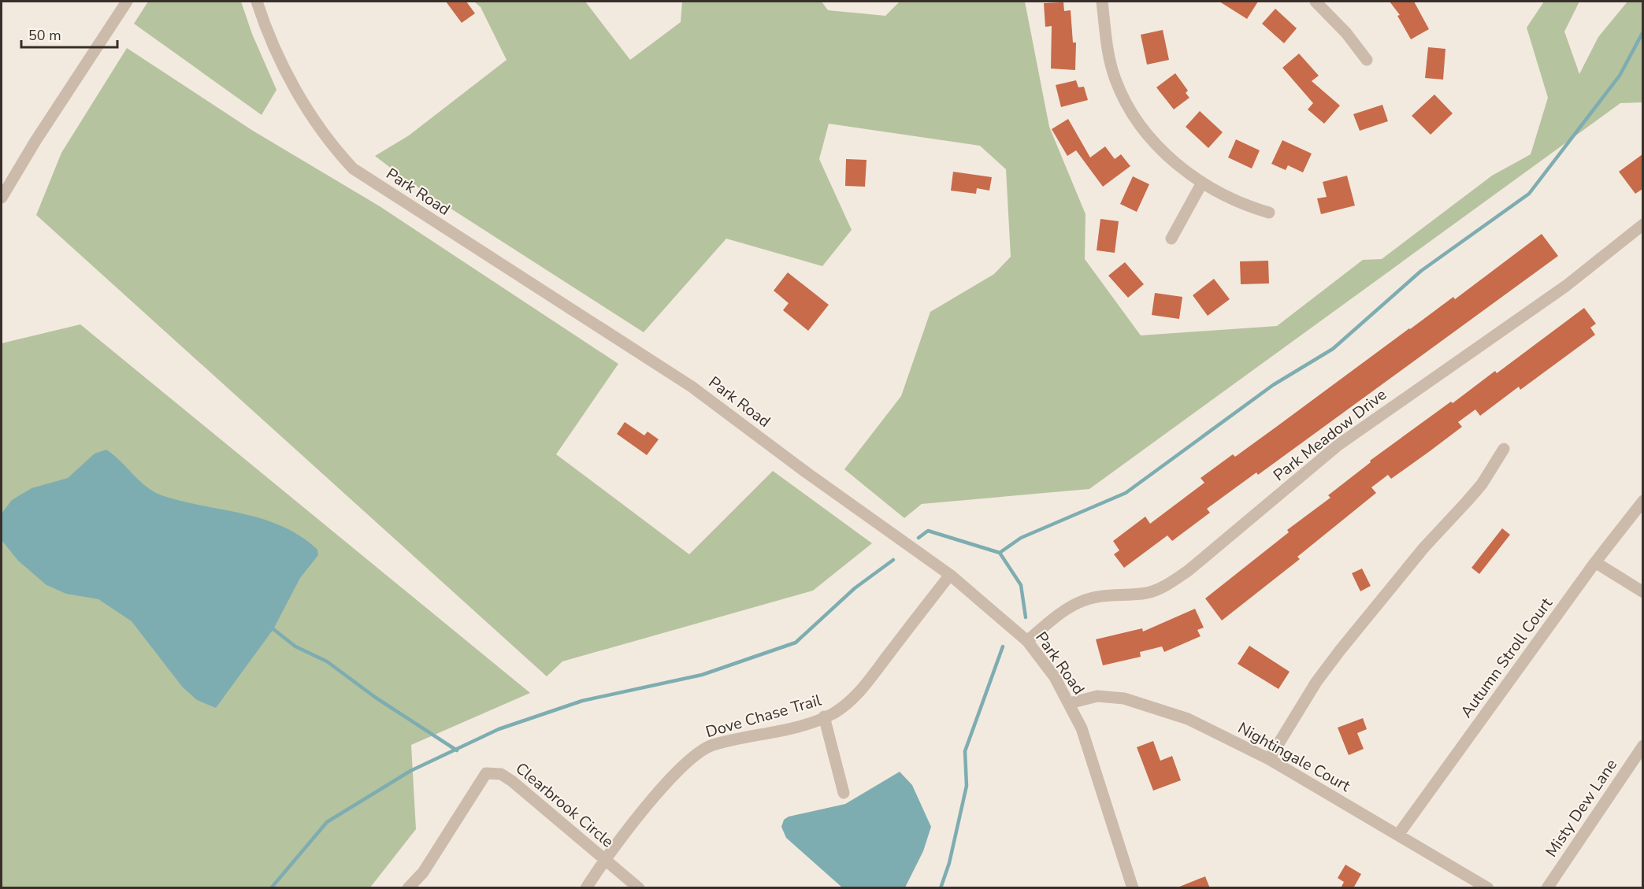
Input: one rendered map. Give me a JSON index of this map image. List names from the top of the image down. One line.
{"streets":{"street":["Park Road","Park Meadow Drive","Autumn Stroll Court","Dove Chase Trail","Nightingale Court","Clearbrook Circle","Misty Dew Lane"]},"crossings":[["Park Road","Park Meadow Drive"],["Park Road","Dove Chase Trail"],["Park Road","Nightingale Court"],["Autumn Stroll Court","Nightingale Court"],["Dove Chase Trail","Clearbrook Circle"]],"scale_bar":"50 m"}
